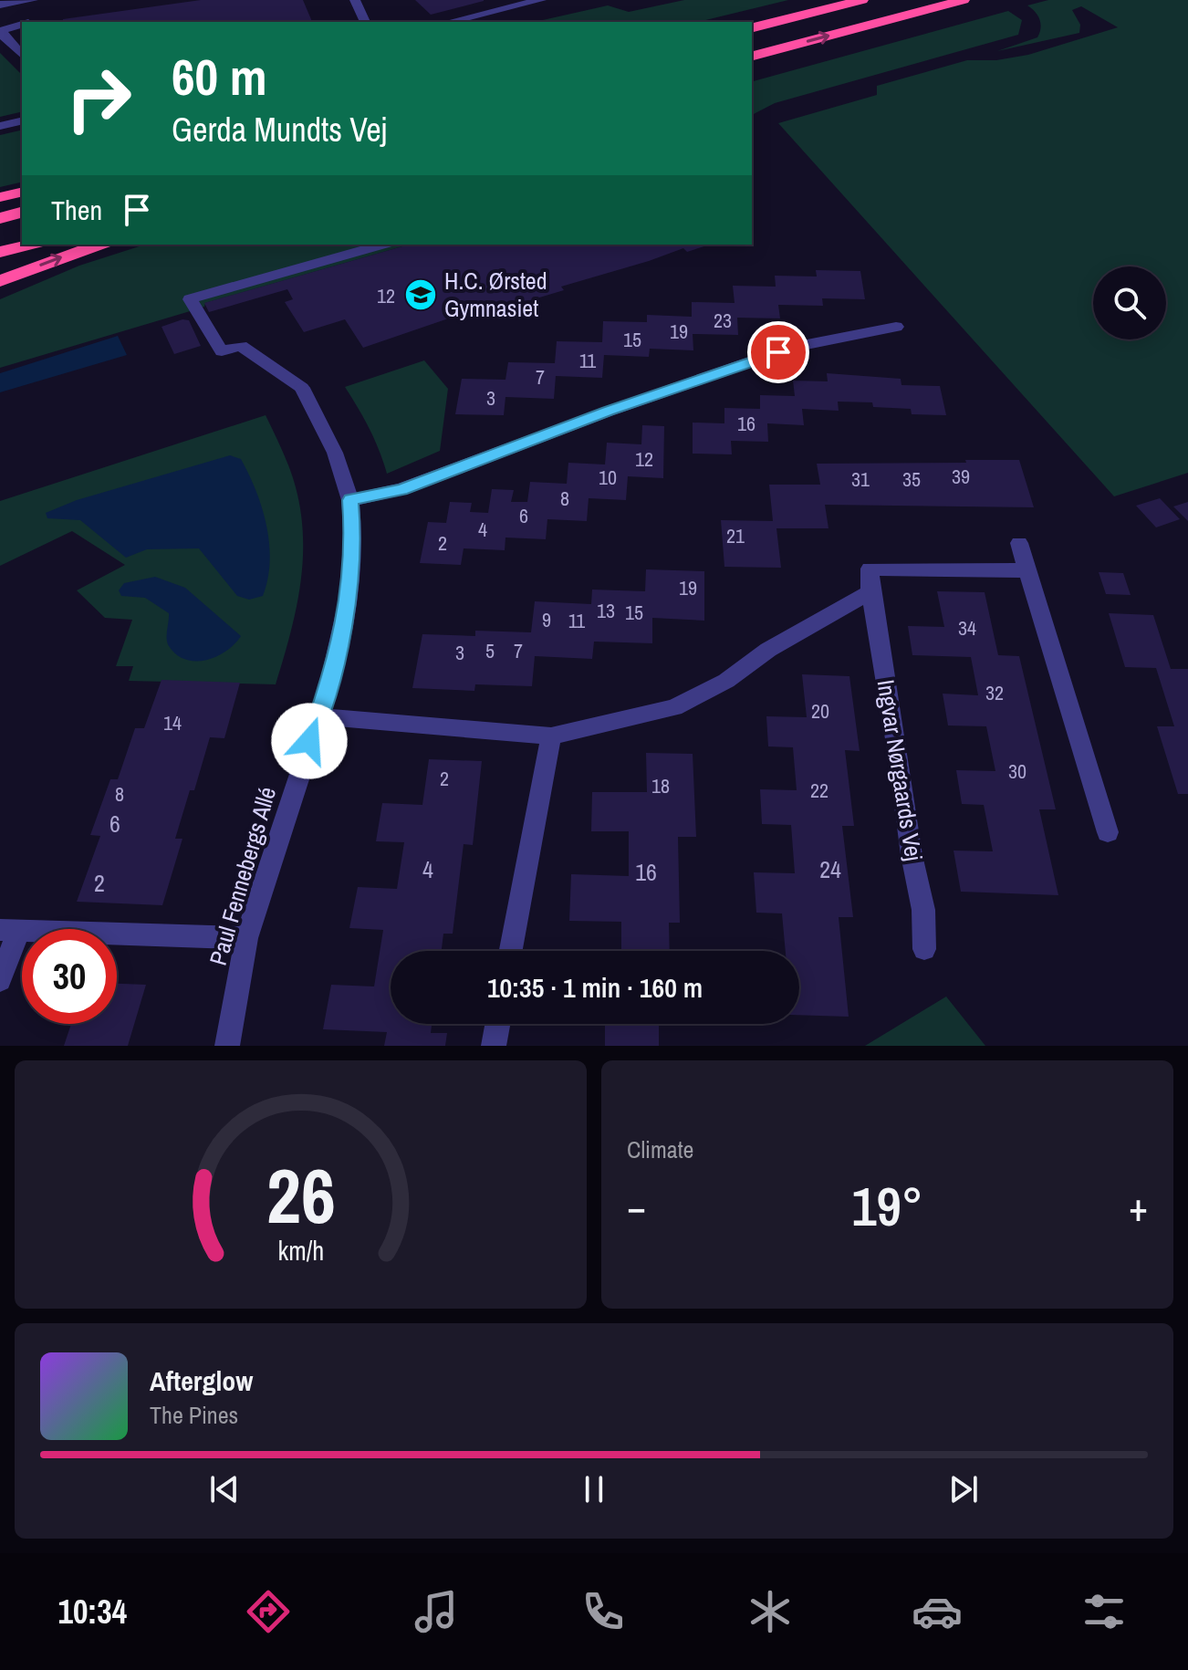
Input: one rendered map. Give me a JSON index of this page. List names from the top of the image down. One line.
{"streets":{"street":["Ingvar Nørgaards Vej","Paul Fennebergs Allé"]},"places":{"school or university":["H.C. Ørsted Gymnasiet"]},"house_numbers":["12","23","19","15","11","7","3","16","12","39","10","31","35","8","6","4","21","2","19","13","15","9","11","34","5","7","3","32","20","14","30","2","18","22","8","6","4","24","16","2"],"page":{"turn":["60 m","Gerda Mundts Vej"],"then":"Then","limit":"30","trip":"10:35 · 1 min · 160 m","tile":"Climate","heat":["−","19°","+"],"song":["Afterglow","The Pines"],"tabs":"10:34","gauge":["26","km/h"]}}
